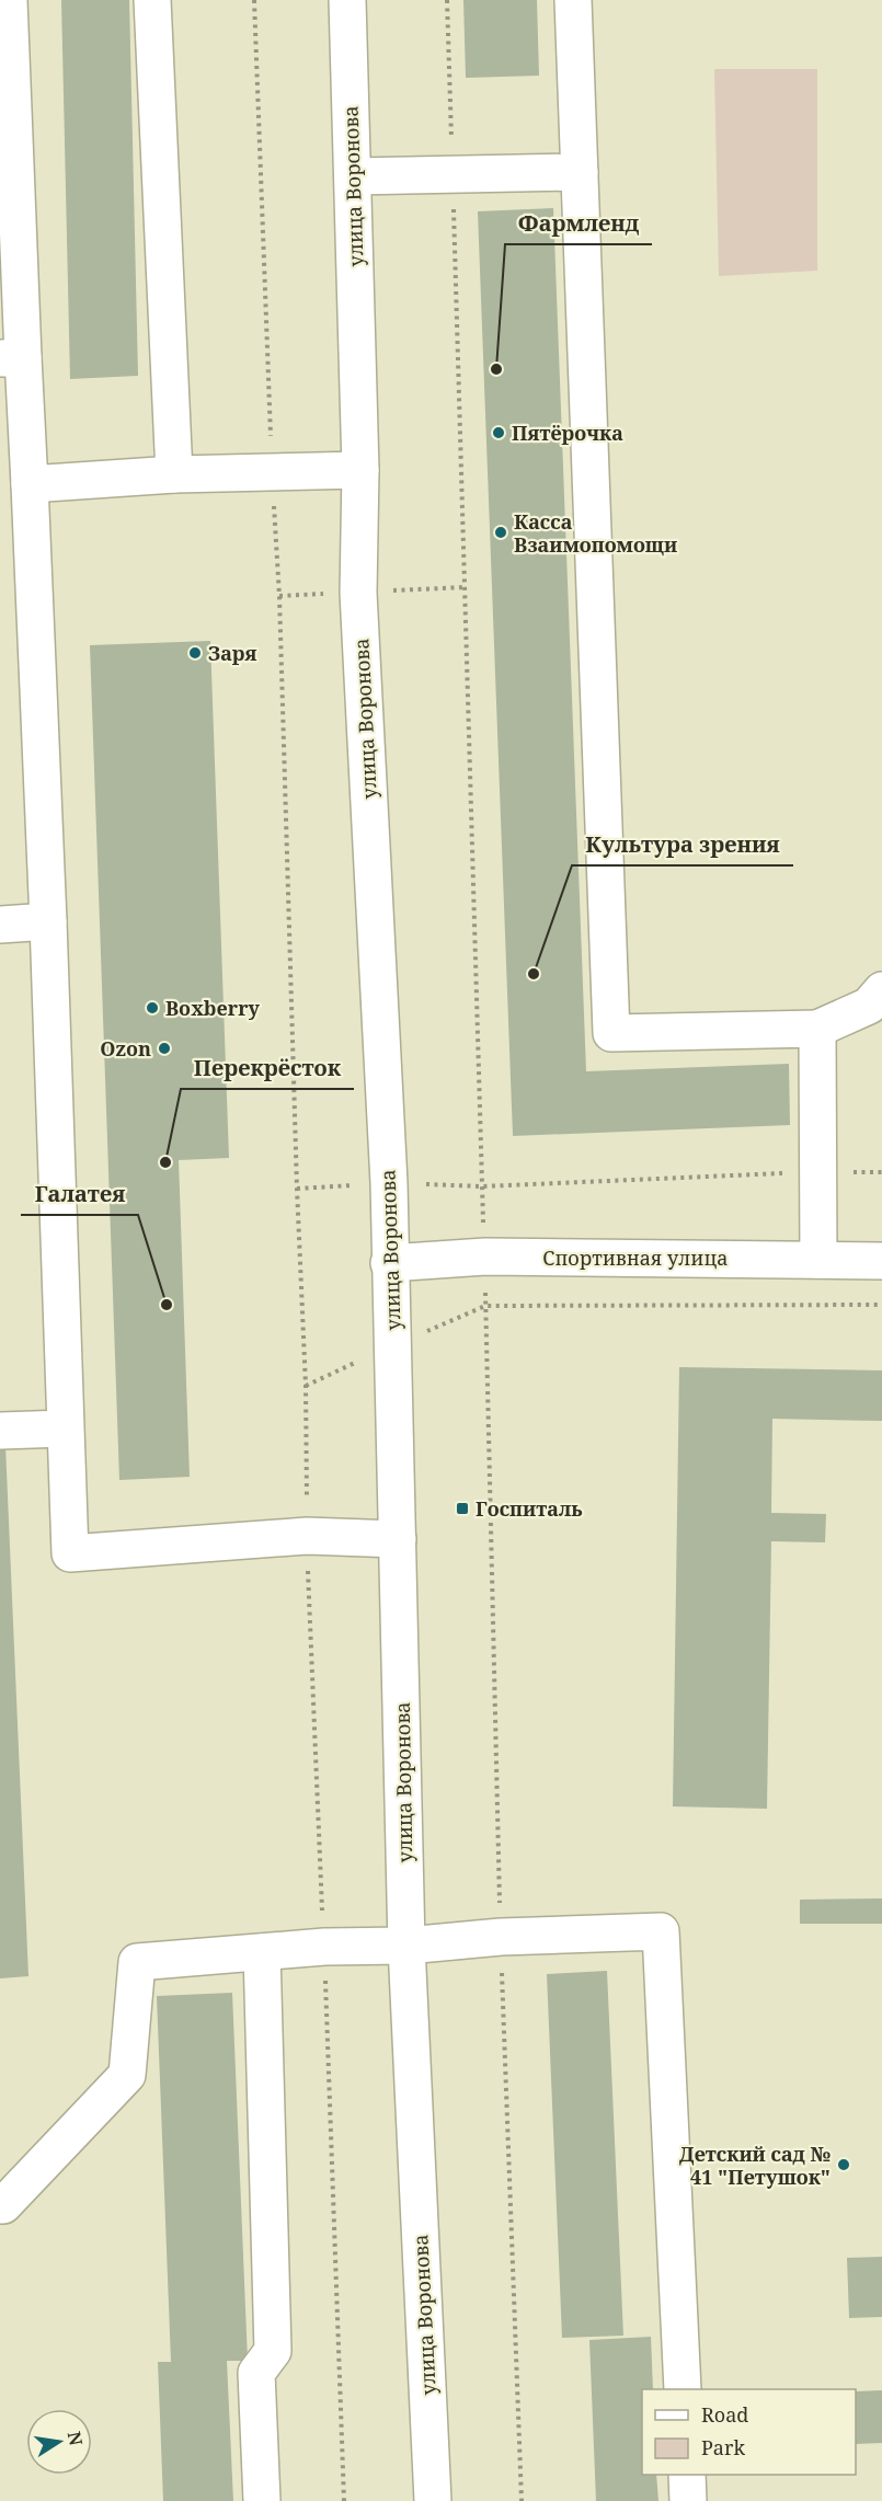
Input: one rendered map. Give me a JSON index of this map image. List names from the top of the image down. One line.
{"streets":{"street":["улица Воронова","Спортивная улица"]},"crossings":[["улица Воронова","Спортивная улица"]],"places":{"other":["Фармленд","Пятёрочка","Касса Взаимопомощи","Заря","Культура зрения","Boxberry","Ozon","Перекрёсток","Галатея","Детский сад № 41 \"Петушок\""],"transit":["Госпиталь"]},"legend":["Road","Park"],"north":"right"}
